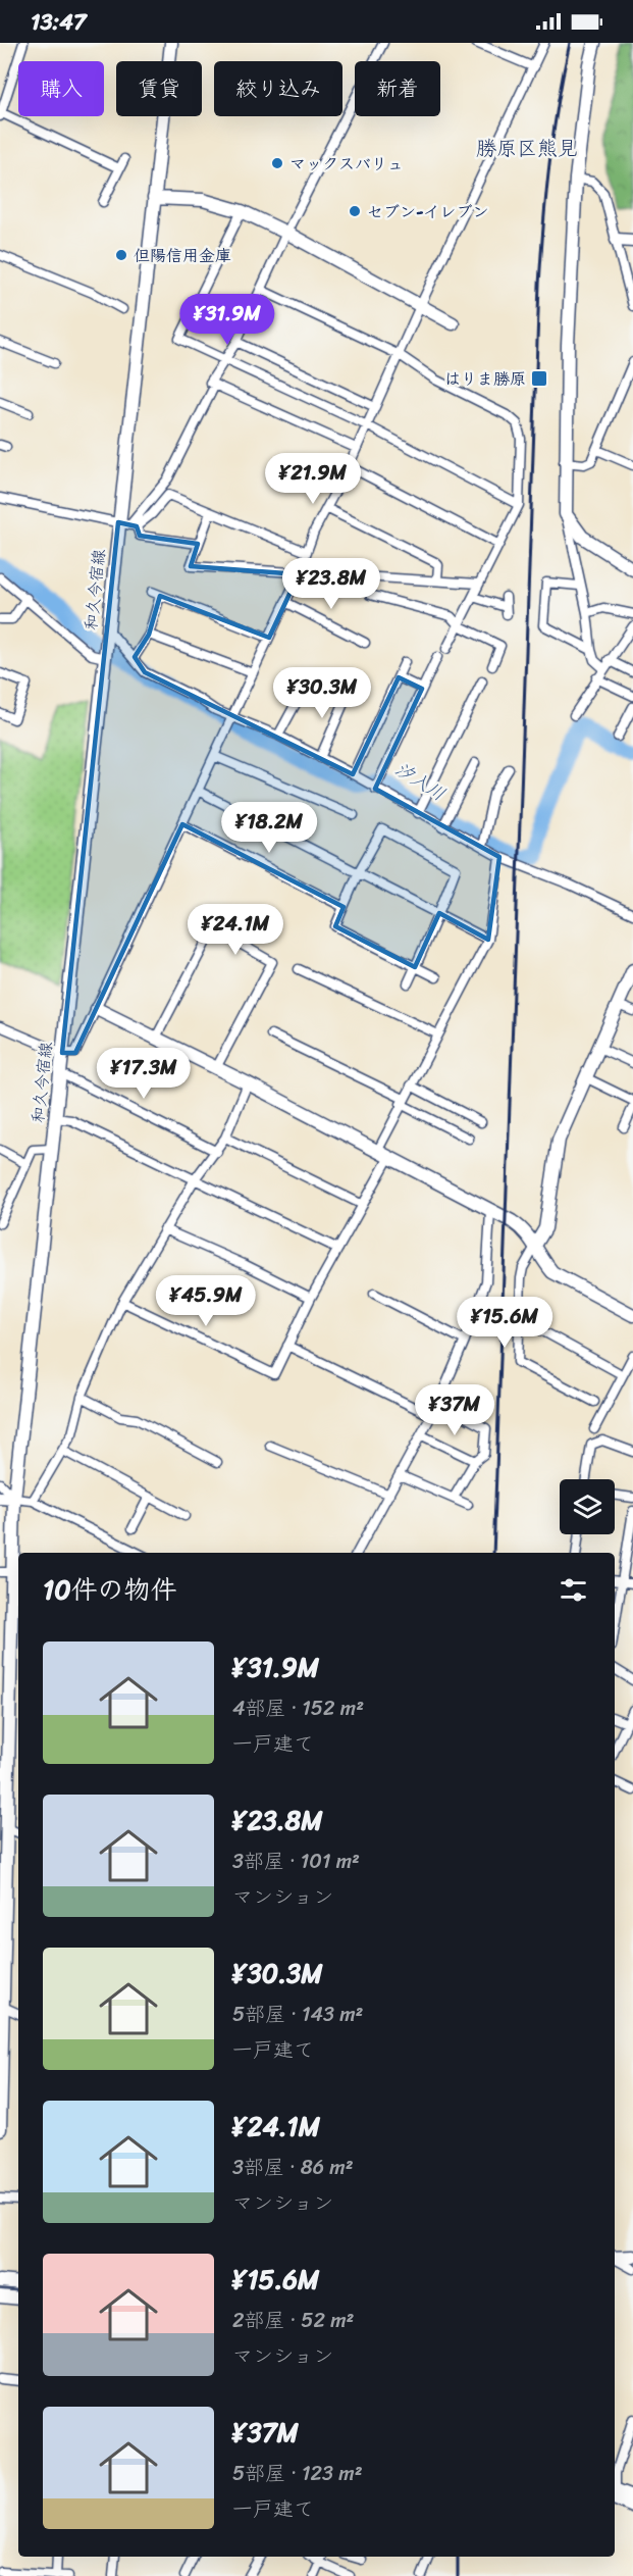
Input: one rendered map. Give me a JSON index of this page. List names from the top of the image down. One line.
{"streets":{"main road":["和久今宿線"]},"districts":["勝原区熊見"],"water":["汐入川"],"places":{"other":["マックスバリュ","セブン-イレブン","但陽信用金庫"],"transit":["はりま勝原"]},"page":{"status":"13:47","chip":["購入","賃貸","絞り込み","新着"],"price":["¥31.9M","¥21.9M","¥23.8M","¥30.3M","¥18.2M","¥24.1M","¥17.3M","¥45.9M","¥15.6M","¥37M"],"heading":"10件の物件","list":[{"name":"¥31.9M","note":"4部屋 · 152 m² · 一戸建て"},{"name":"¥23.8M","note":"3部屋 · 101 m² · マンション"},{"name":"¥30.3M","note":"5部屋 · 143 m² · 一戸建て"},{"name":"¥24.1M","note":"3部屋 · 86 m² · マンション"},{"name":"¥15.6M","note":"2部屋 · 52 m² · マンション"},{"name":"¥37M","note":"5部屋 · 123 m² · 一戸建て"}]}}
